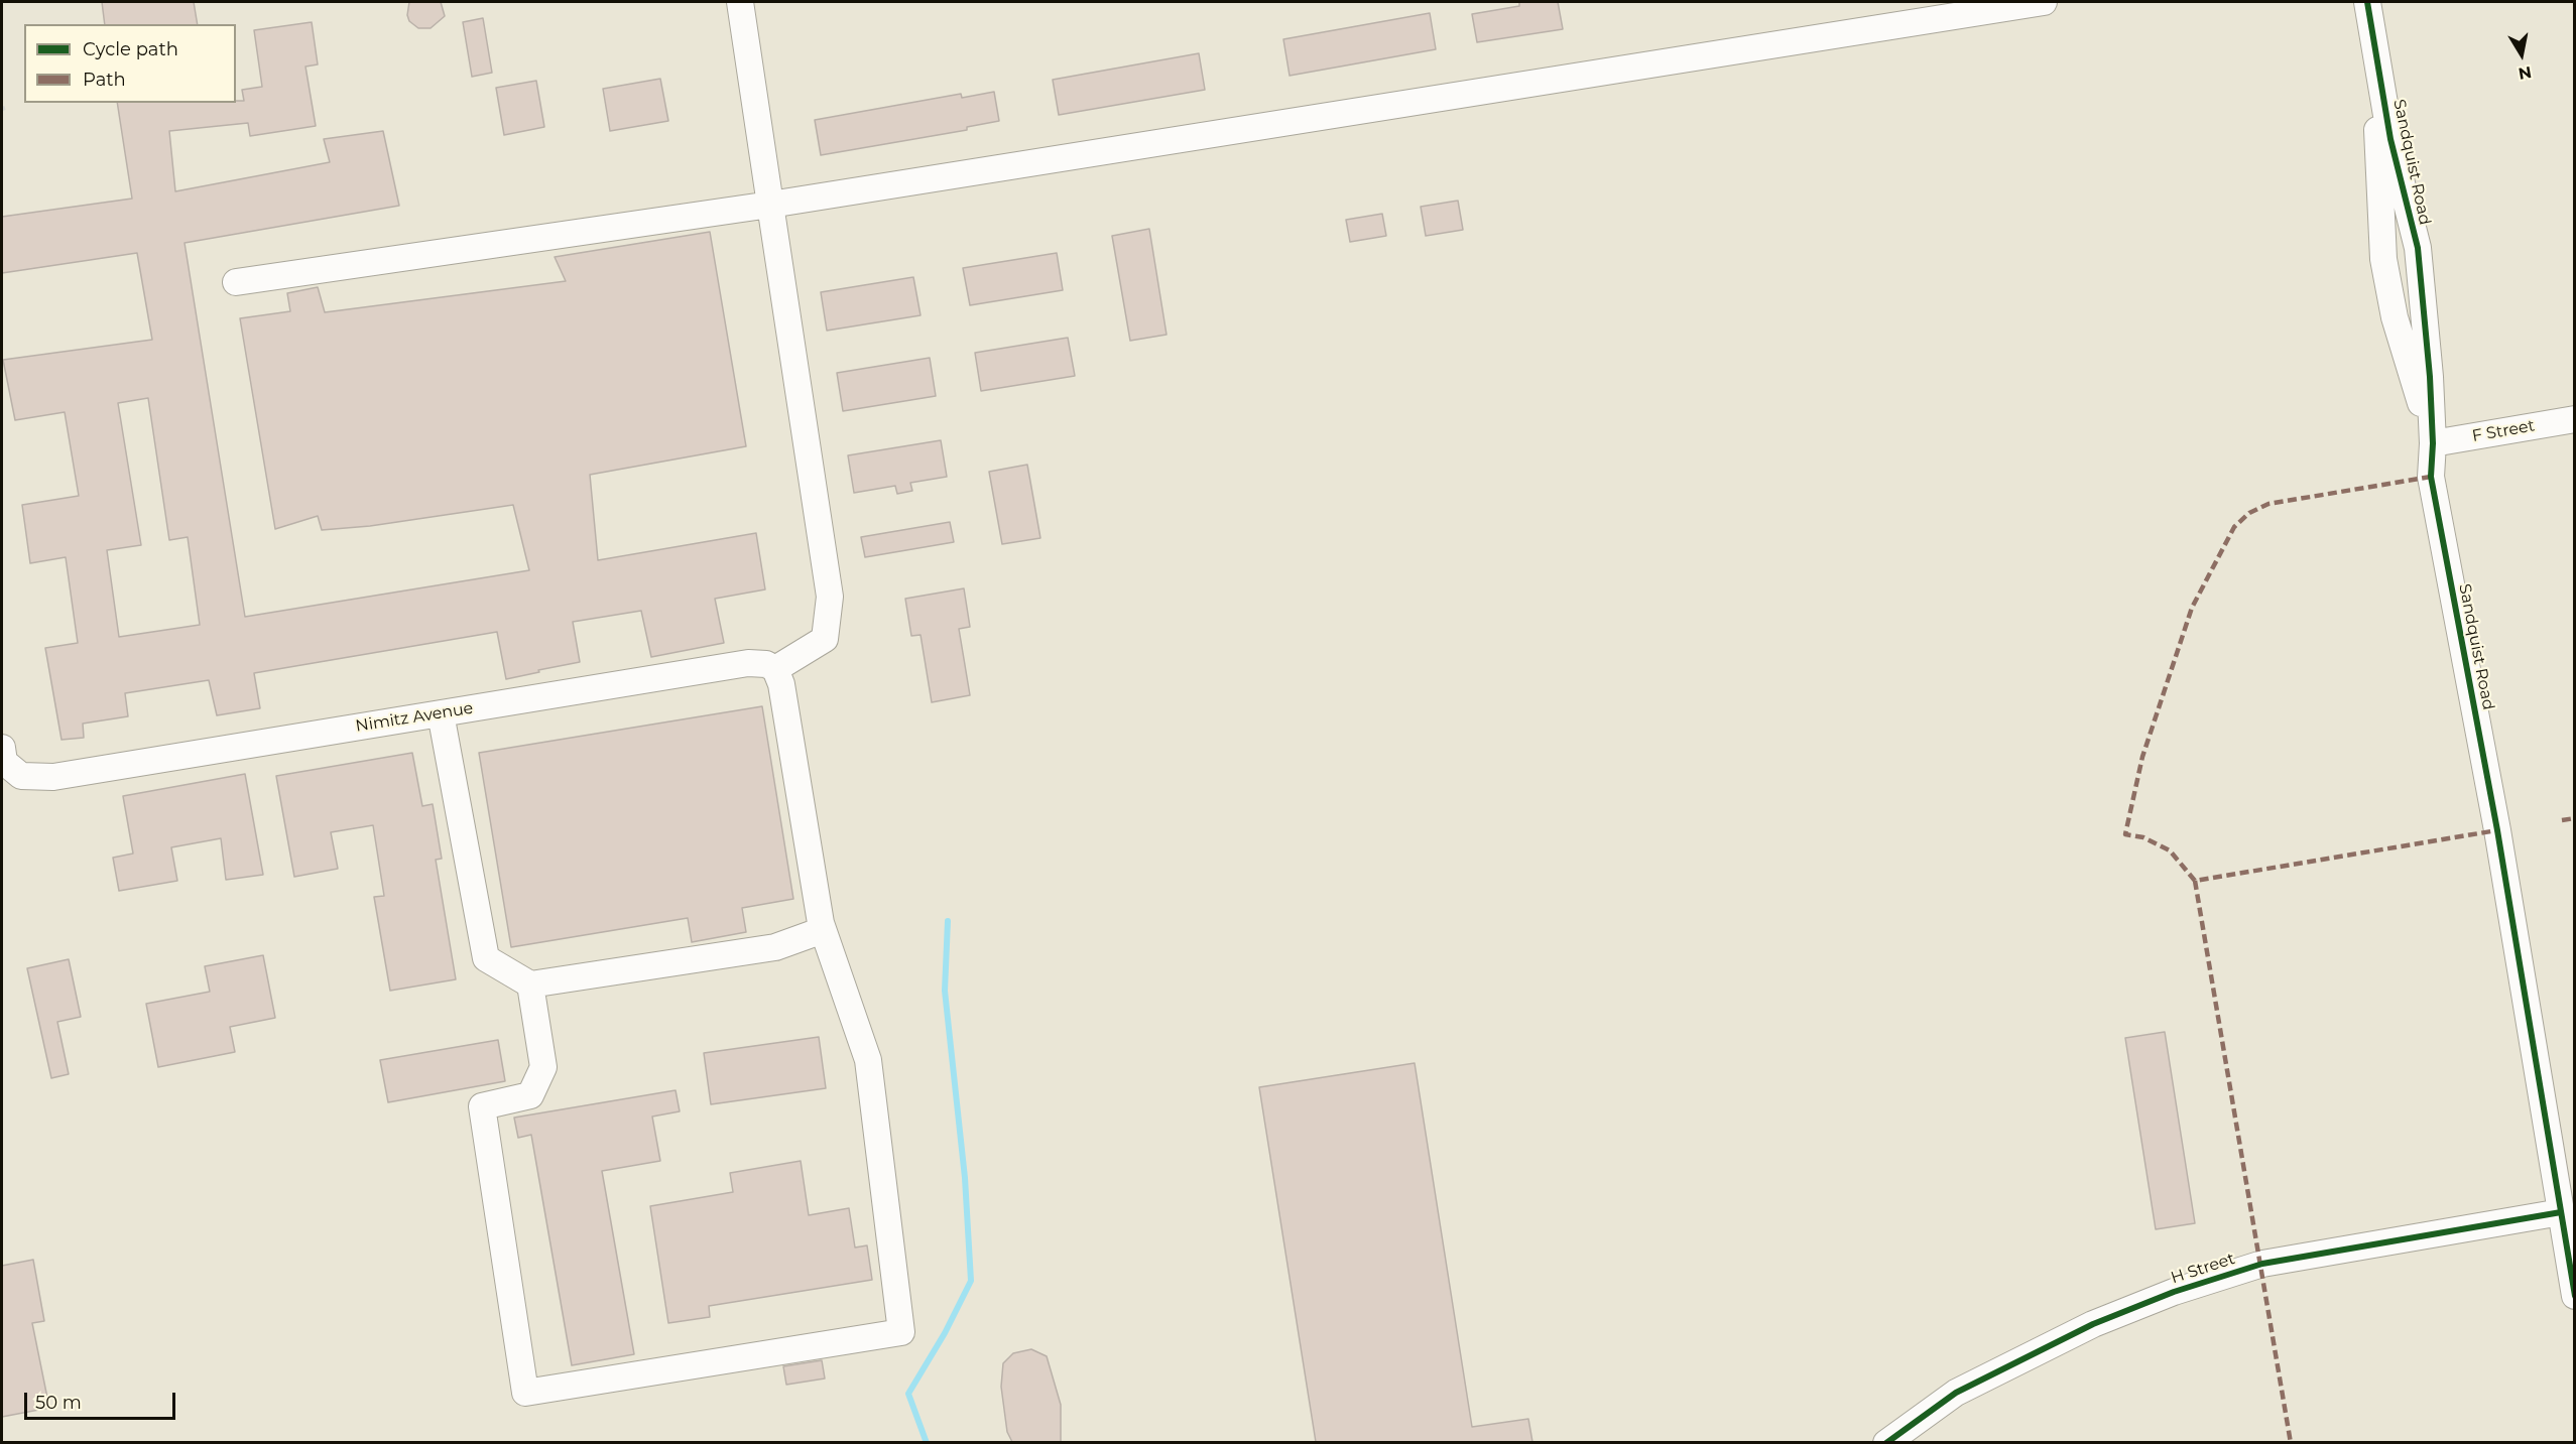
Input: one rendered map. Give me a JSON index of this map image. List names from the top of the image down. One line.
{"streets":{"street":["Sandquist Road","F Street","Nimitz Avenue","H Street"]},"crossings":[["Sandquist Road","F Street"],["Sandquist Road","H Street"]],"legend":["Cycle path","Path"],"scale_bar":"50 m","north":"bottom"}
